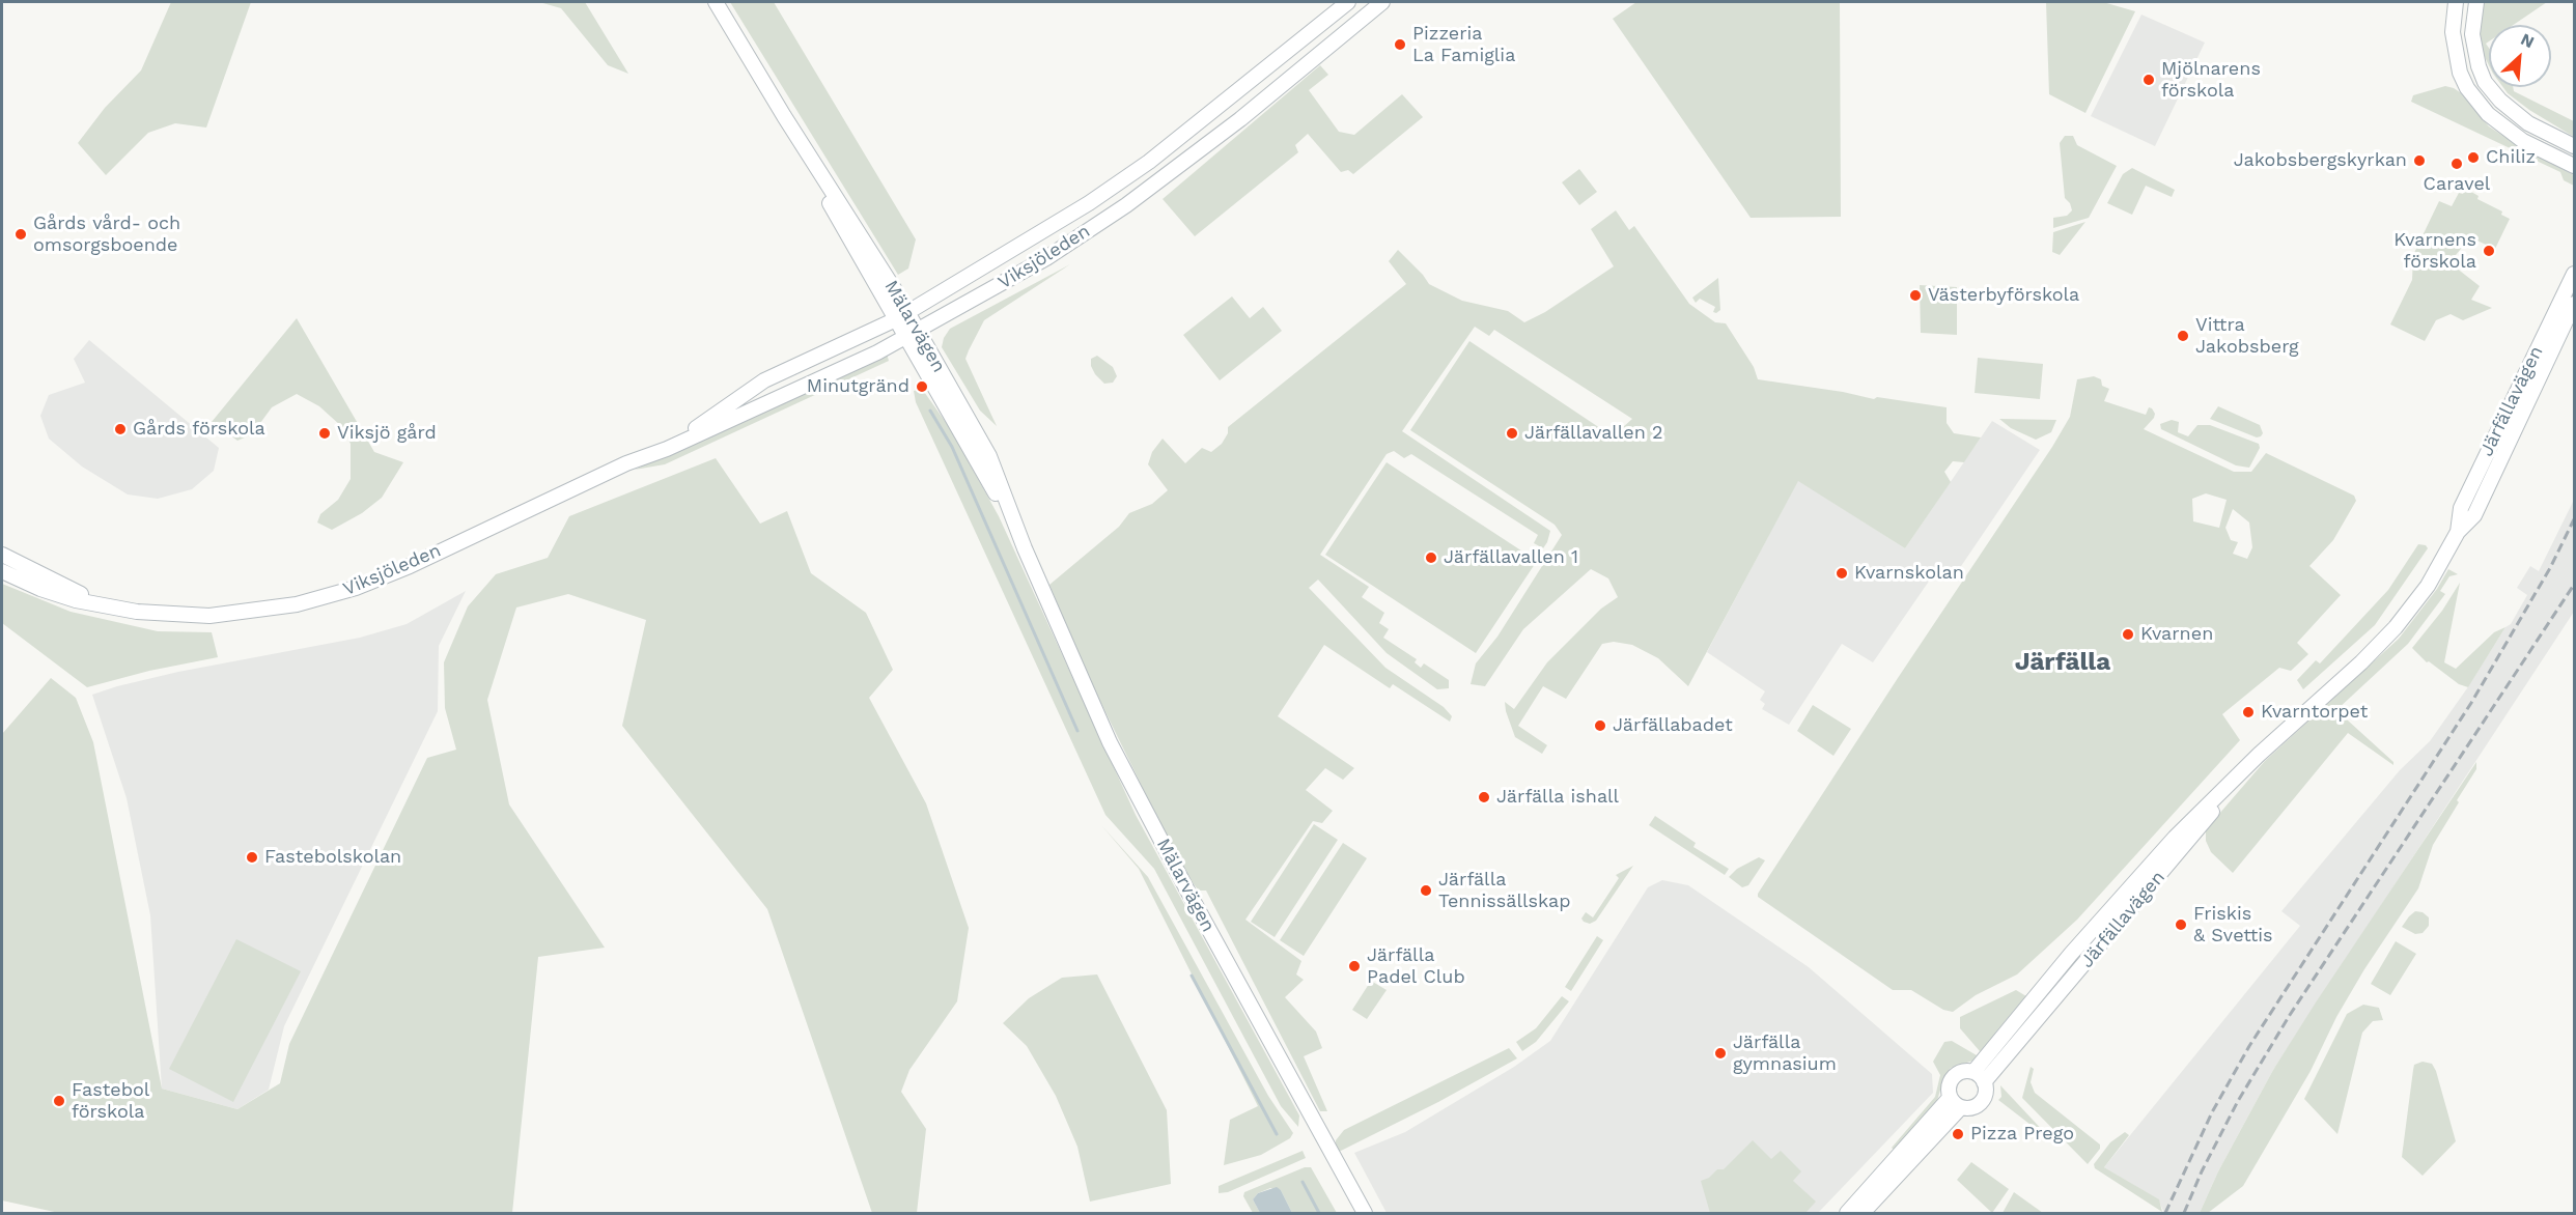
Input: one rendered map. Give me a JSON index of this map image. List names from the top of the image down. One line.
{"streets":{"street":["Viksjöleden","Mälarvägen","Järfällavägen"]},"crossings":[["Viksjöleden","Mälarvägen"]],"districts":["Järfälla"],"places":["Pizzeria La Famiglia","Mjölnarens förskola","Chiliz","Jakobsbergskyrkan","Caravel","Gårds vård- och omsorgsboende","Kvarnens förskola","Västerbyförskola","Vittra Jakobsberg","Minutgränd","Gårds förskola","Viksjö gård","Järfällavallen 2","Järfällavallen 1","Kvarnskolan","Kvarnen","Kvarntorpet","Järfällabadet","Järfälla ishall","Fastebolskolan","Järfälla Tennissällskap","Friskis & Svettis","Järfälla Padel Club","Järfälla gymnasium","Fastebol förskola","Pizza Prego"],"north":"top right"}
